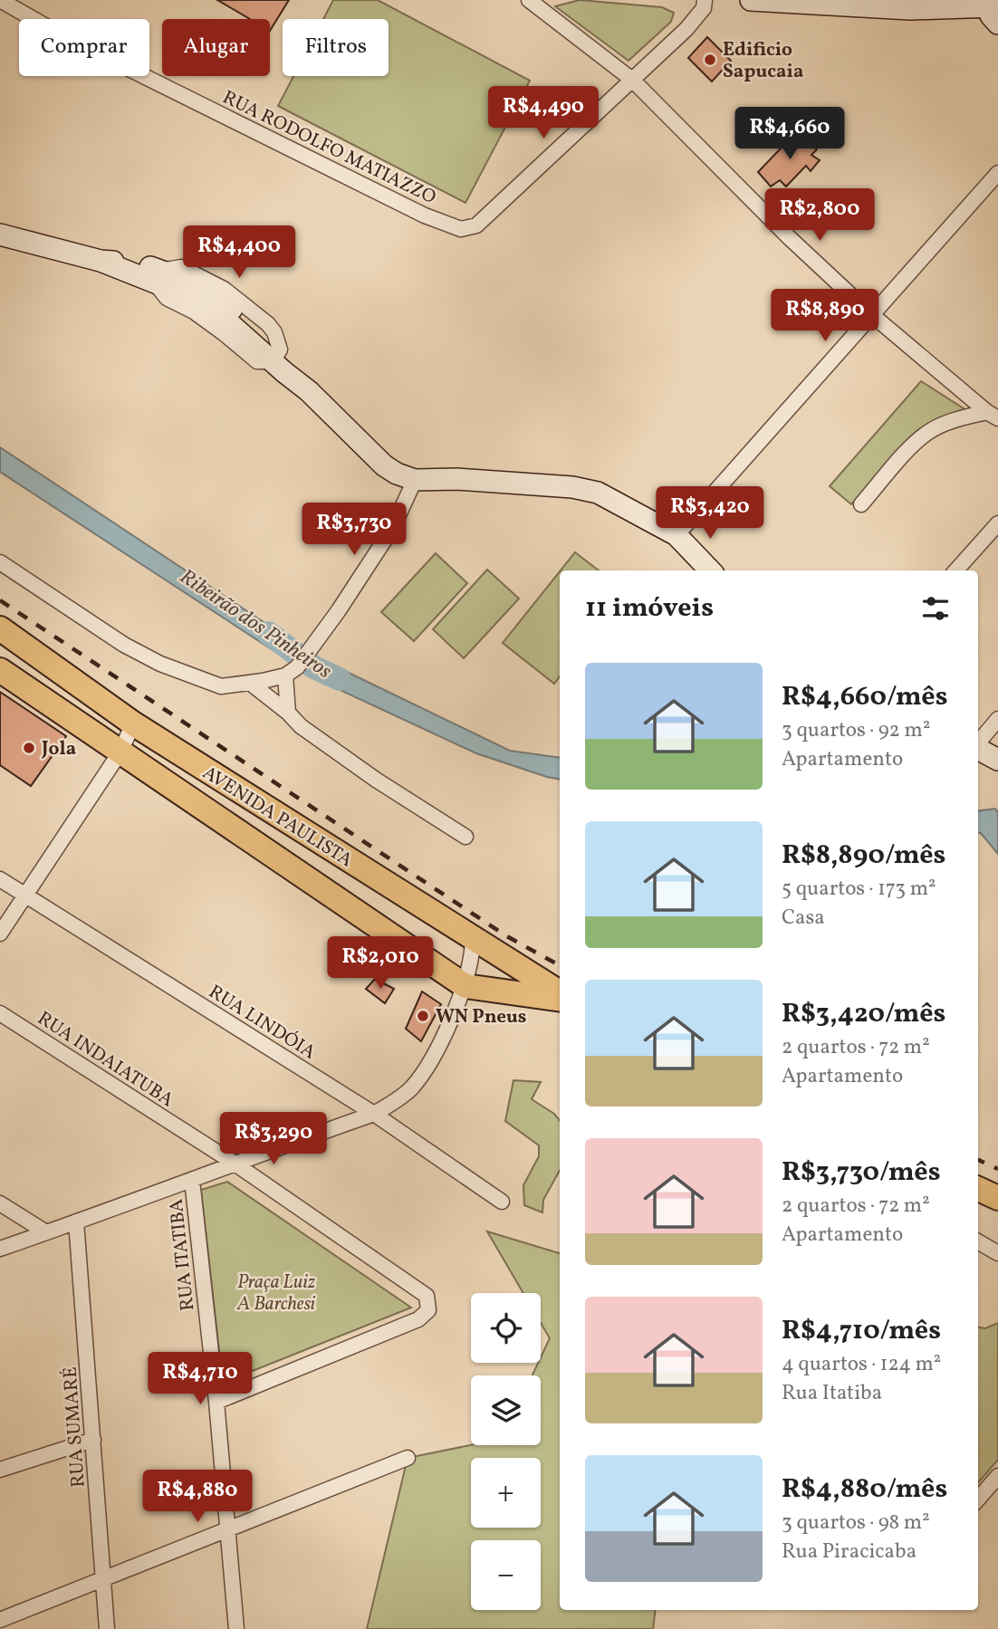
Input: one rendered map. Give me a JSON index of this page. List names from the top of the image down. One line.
{"streets":{"main road":["AVENIDA PAULISTA"],"street":["RUA RODOLFO MATIAZZO","RUA LINDÓIA","RUA INDAIATUBA","RUA ITATIBA","RUA SUMARÉ"]},"crossings":[["RUA INDAIATUBA","RUA ITATIBA"]],"water":["Ribeirão dos Pinheiros"],"parks":["Praça Luiz A Barchesi"],"places":["Edificio Sapucaia","Jola","WN Pneus"],"page":{"chip":["Comprar","Alugar","Filtros"],"price":["R$4,490","R$4,660","R$2,800","R$4,400","R$8,890","R$3,420","R$3,730","R$2,010","R$3,290","R$4,710","R$4,880"],"heading":"11 imóveis","list":[{"name":"R$4,660/mês","note":"3 quartos · 92 m² · Apartamento"},{"name":"R$8,890/mês","note":"5 quartos · 173 m² · Casa"},{"name":"R$3,420/mês","note":"2 quartos · 72 m² · Apartamento"},{"name":"R$3,730/mês","note":"2 quartos · 72 m² · Apartamento"},{"name":"R$4,710/mês","note":"4 quartos · 124 m² · Rua Itatiba"},{"name":"R$4,880/mês","note":"3 quartos · 98 m² · Rua Piracicaba"}],"map_buttons":["+","−"]}}
